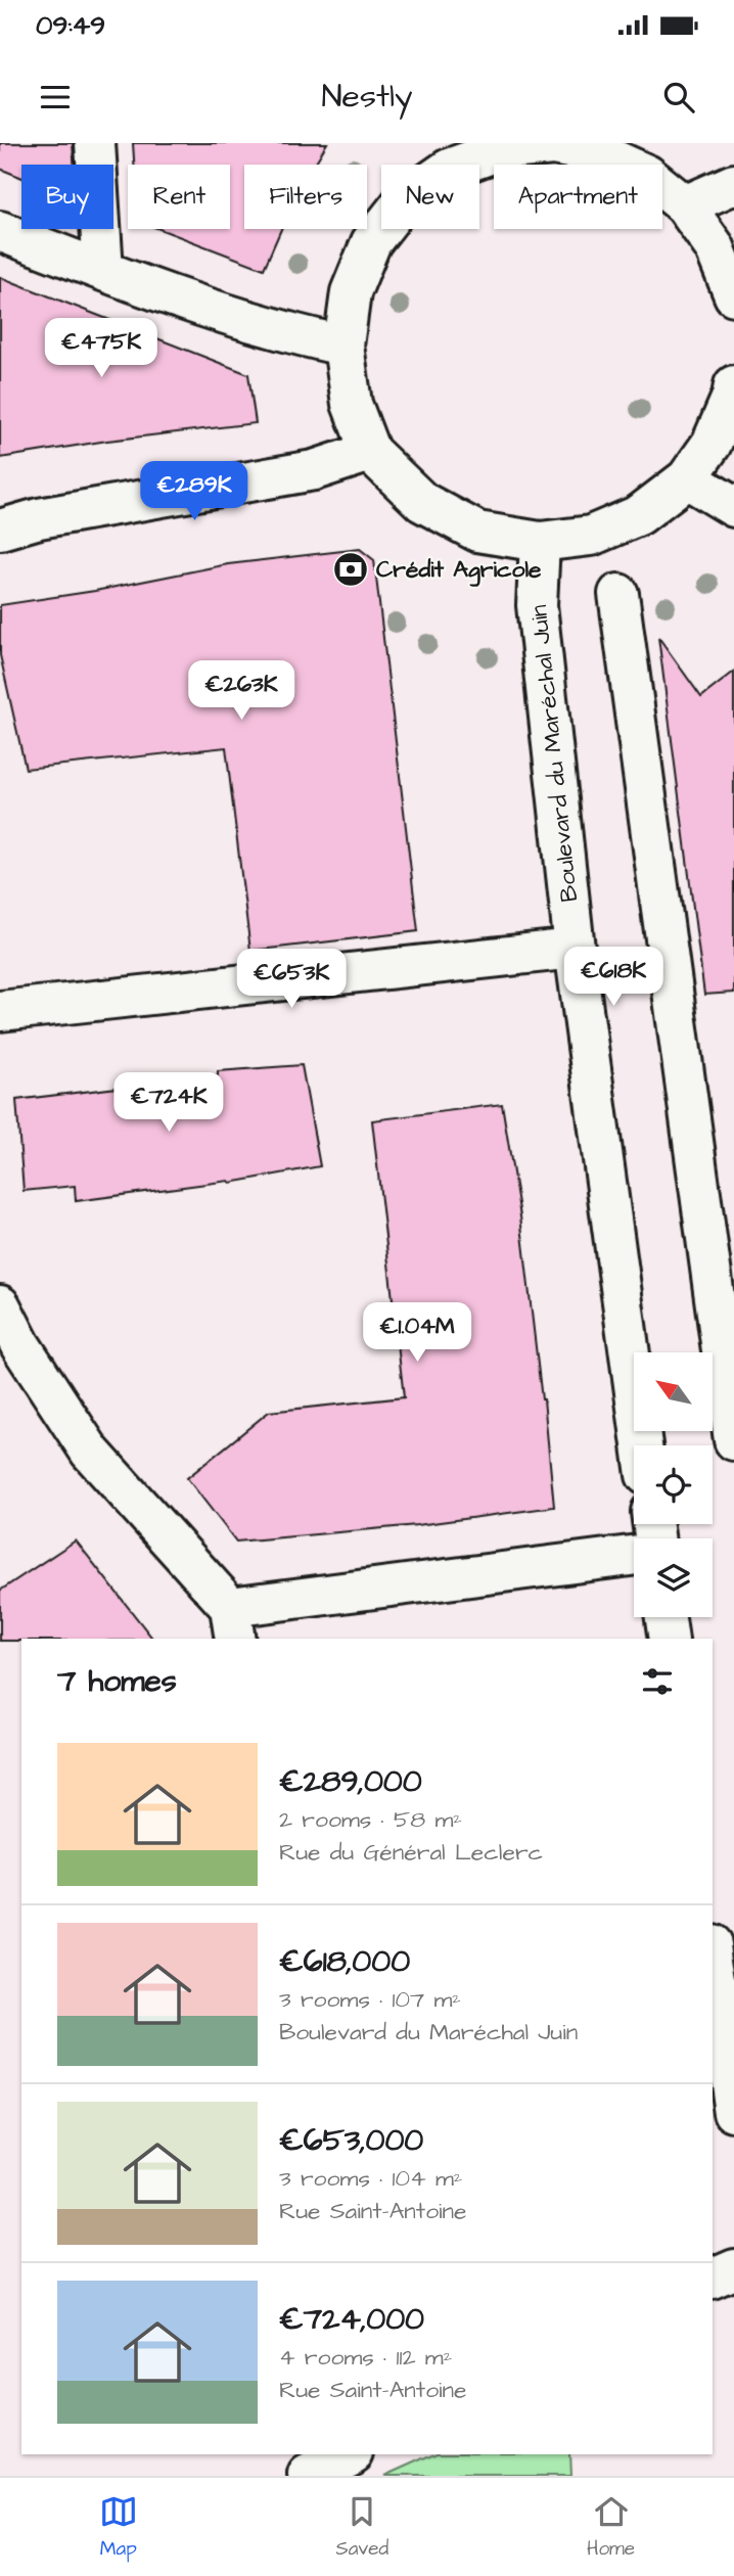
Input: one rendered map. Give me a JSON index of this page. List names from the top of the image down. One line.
{"streets":{"street":["Boulevard du Maréchal Juin"]},"places":{"bank":["Crédit Agricole"]},"north":"top left","page":{"status":"09:49","header":"Nestly","chip":["Buy","Rent","Filters","New","Apartment"],"price":["€475K","€289K","€263K","€618K","€653K","€724K","€1.04M"],"heading":"7 homes","list":[{"name":"€289,000","note":"2 rooms · 58 m² · Rue du Général Leclerc"},{"name":"€618,000","note":"3 rooms · 107 m² · Boulevard du Maréchal Juin"},{"name":"€653,000","note":"3 rooms · 104 m² · Rue Saint-Antoine"},{"name":"€724,000","note":"4 rooms · 112 m² · Rue Saint-Antoine"}],"tabs":["Map","Saved","Home"]}}
